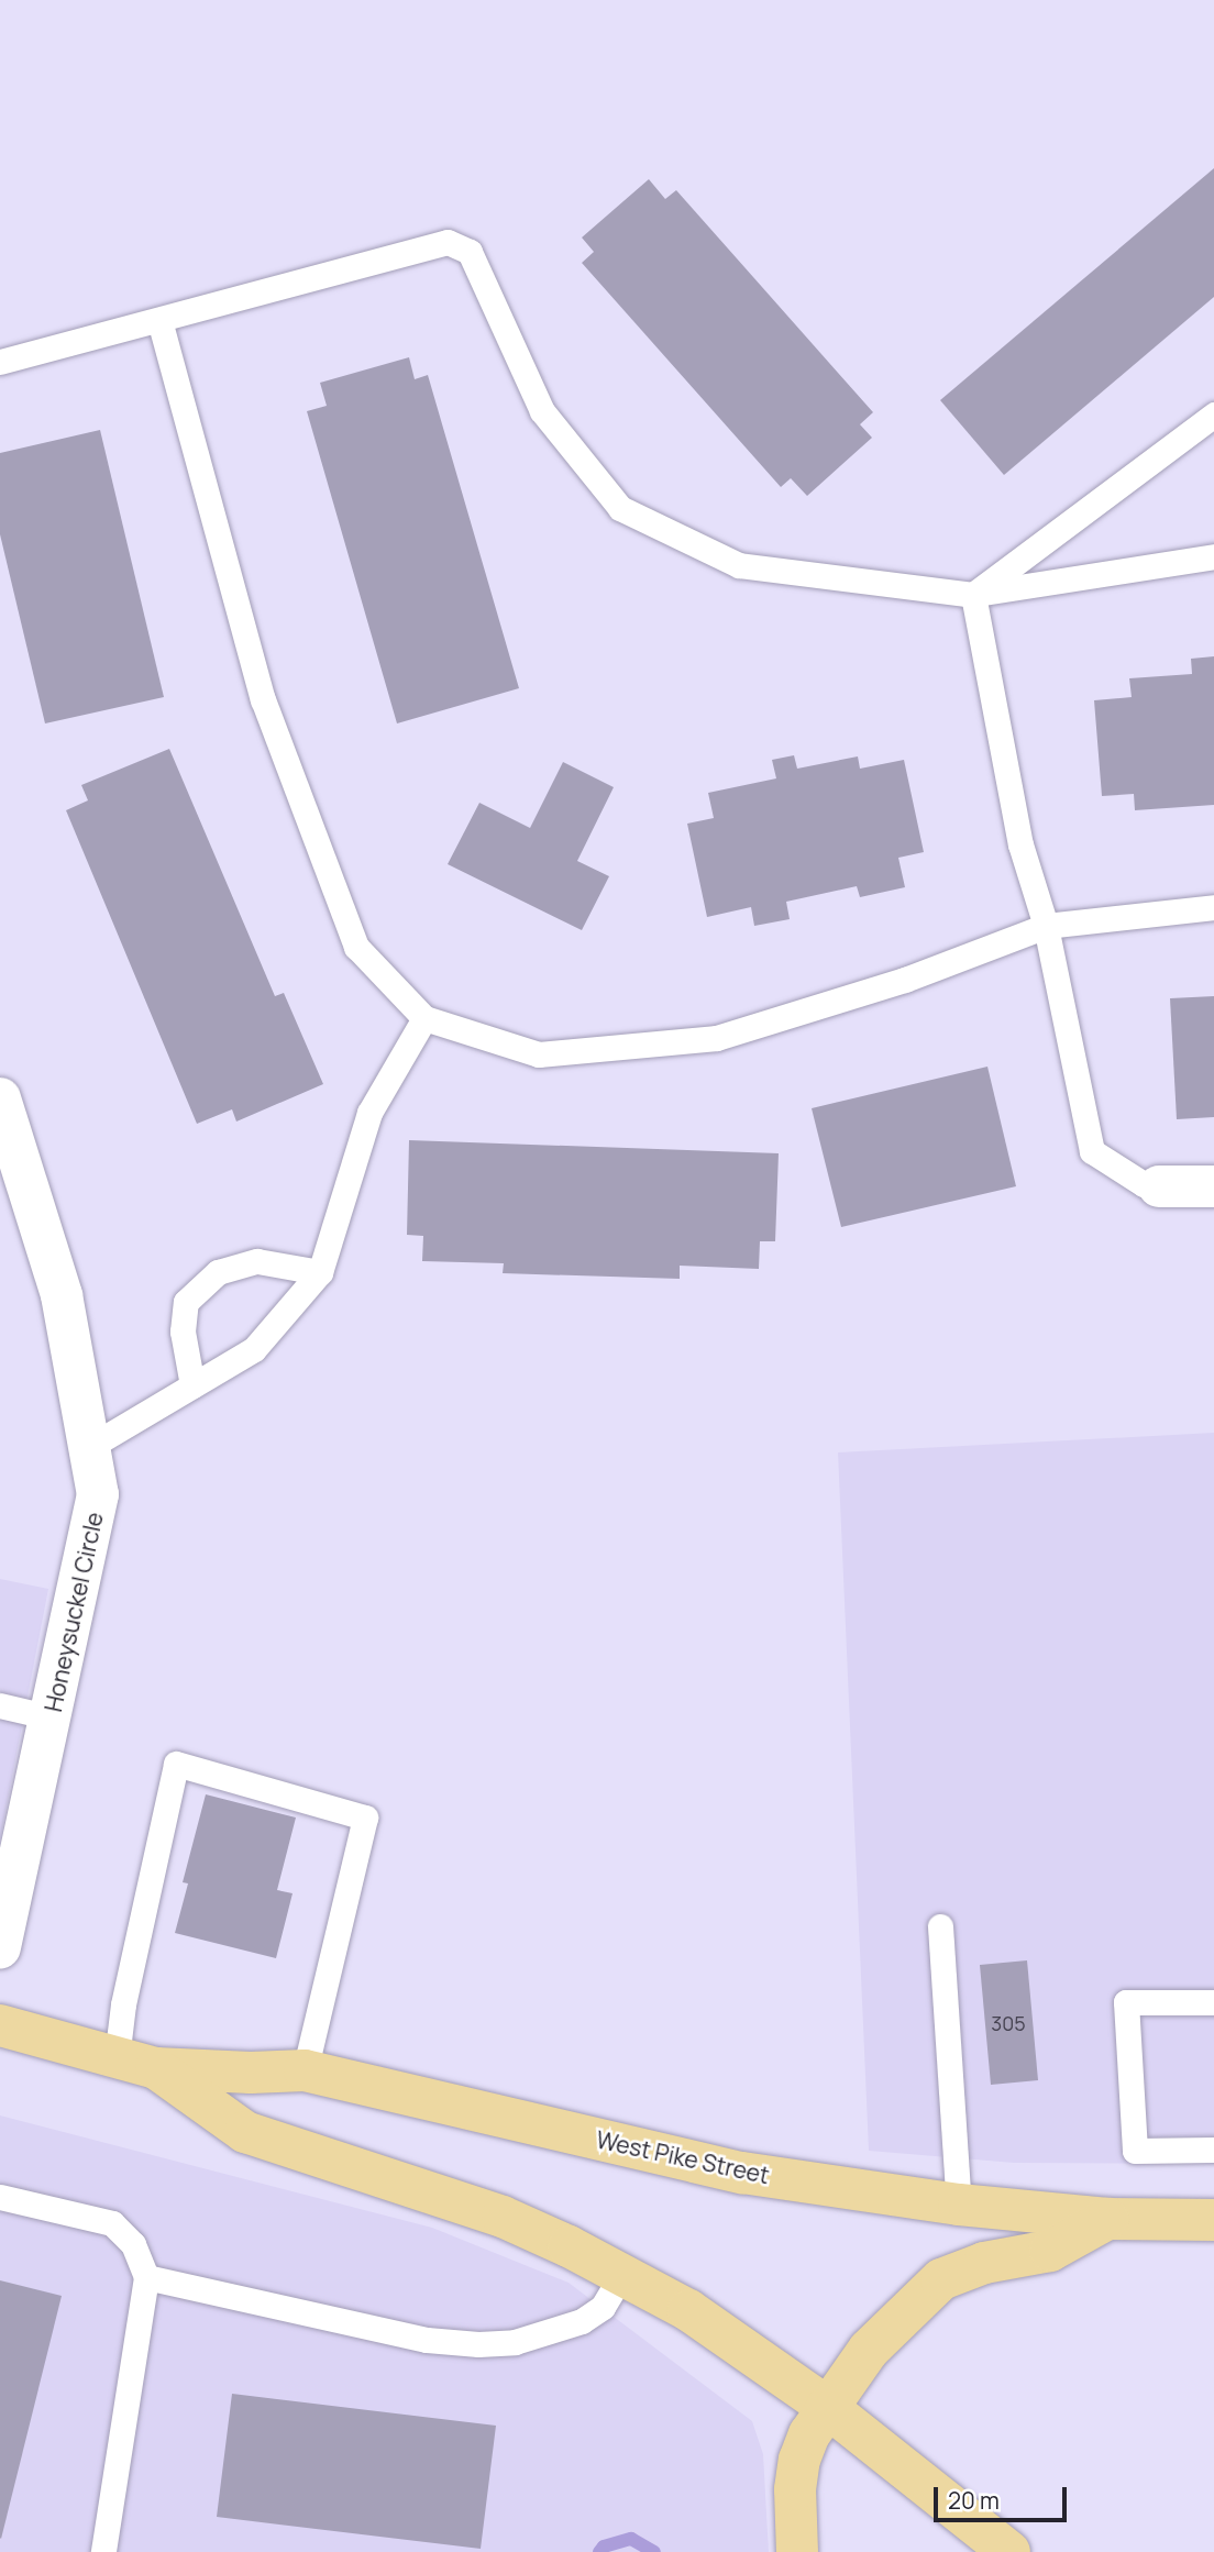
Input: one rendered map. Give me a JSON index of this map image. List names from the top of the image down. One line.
{"streets":{"main road":["West Pike Street"],"street":["Honeysuckel Circle"]},"house_numbers":["305"],"scale_bar":"20 m"}
